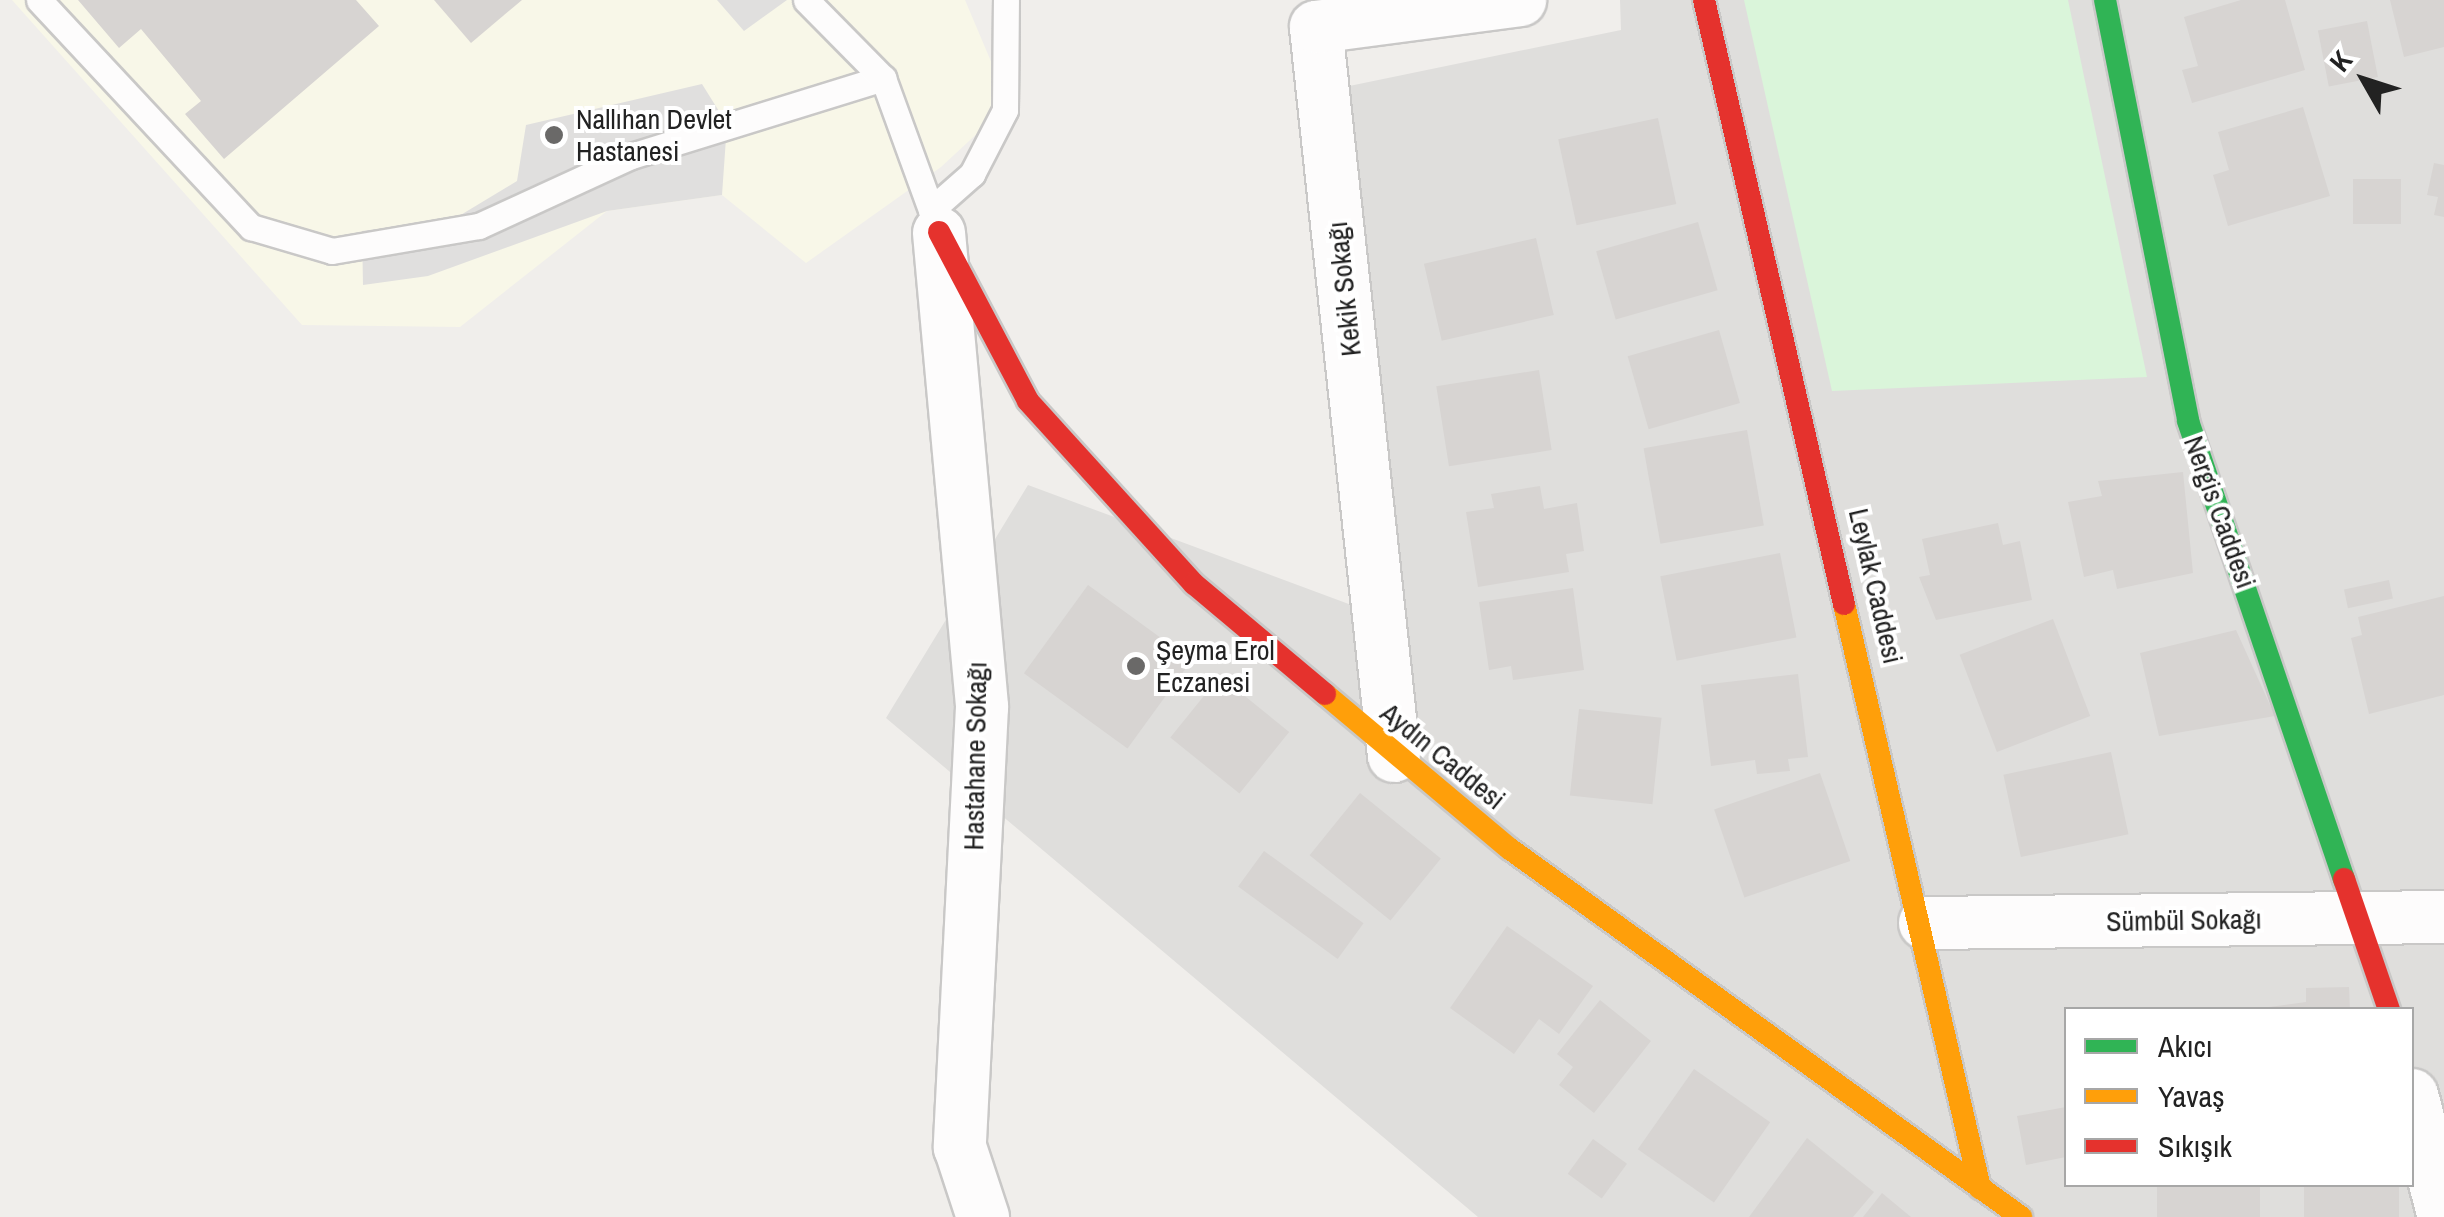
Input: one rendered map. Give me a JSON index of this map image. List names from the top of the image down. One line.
{"streets":{"street":["Kekik Sokağı","Nergis Caddesi","Leylak Caddesi","Hastahane Sokağı","Aydın Caddesi","Sümbül Sokağı"]},"crossings":[["Kekik Sokağı","Aydın Caddesi"],["Nergis Caddesi","Sümbül Sokağı"],["Leylak Caddesi","Aydın Caddesi"],["Leylak Caddesi","Sümbül Sokağı"],["Hastahane Sokağı","Aydın Caddesi"]],"places":["Nallıhan Devlet Hastanesi","Şeyma Erol Eczanesi"],"legend":["Akıcı","Yavaş","Sıkışık"],"north":"top left"}
